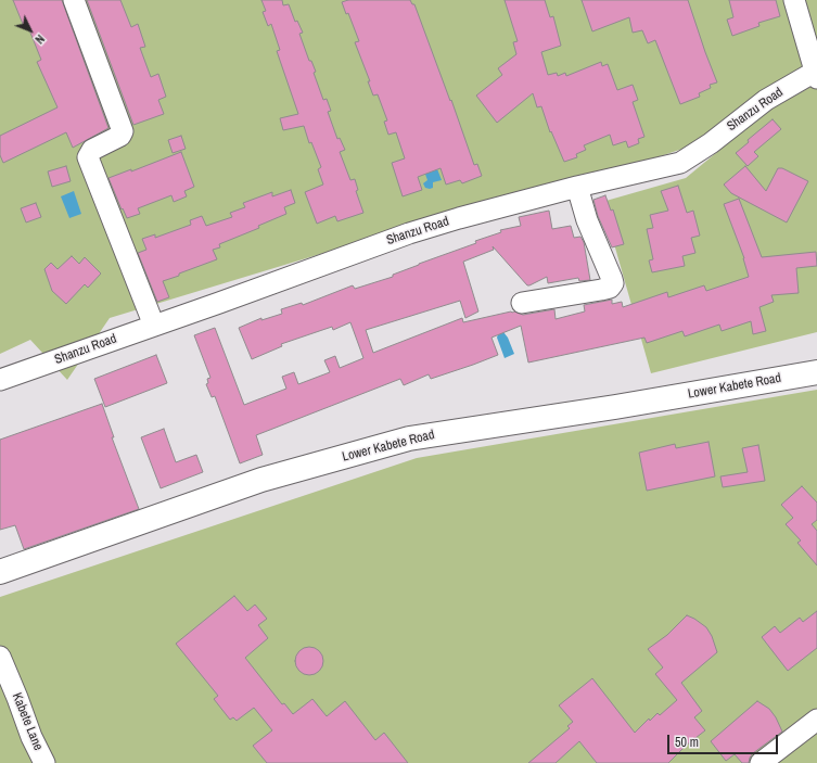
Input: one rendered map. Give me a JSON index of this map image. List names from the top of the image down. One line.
{"streets":{"main road":["Lower Kabete Road"],"street":["Shanzu Road","Kabete Lane"]},"scale_bar":"50 m","north":"bottom right"}
